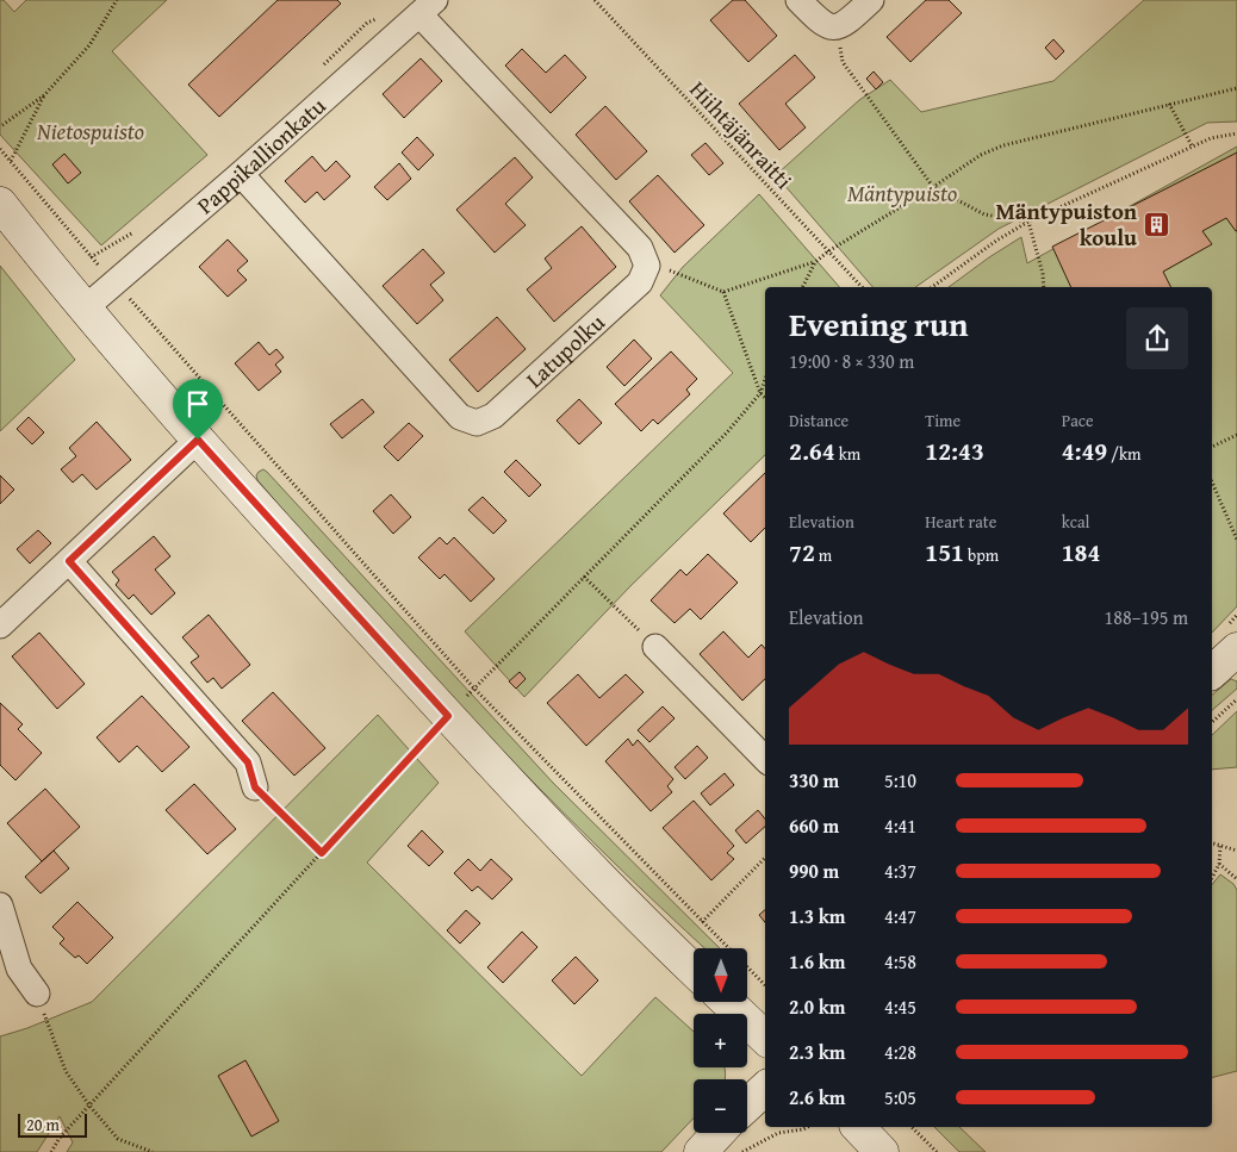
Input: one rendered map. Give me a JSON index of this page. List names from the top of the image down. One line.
{"streets":{"street":["Pappikallionkatu","Latupolku"],"path":["Hiihtäjänraitti"]},"crossings":[["Pappikallionkatu","Latupolku"]],"parks":["Nietospuisto","Mäntypuisto"],"places":{"building":["Mäntypuiston koulu"]},"scale_bar":"20 m","north":"bottom","page":{"heading":["Evening run","19:00 · 8 × 330 m"],"stats":[["Distance","2.64 km"],["Time","12:43"],["Pace","4:49 /km"],["Elevation","72 m"],["Heart rate","151 bpm"],["kcal","184"]],"chart":["Elevation","188–195 m"],"list":[{"name":"330 m","note":"5:10"},{"name":"660 m","note":"4:41"},{"name":"990 m","note":"4:37"},{"name":"1.3 km","note":"4:47"},{"name":"1.6 km","note":"4:58"},{"name":"2.0 km","note":"4:45"},{"name":"2.3 km","note":"4:28"},{"name":"2.6 km","note":"5:05"}],"map_buttons":["+","−"],"scale":"20 m"}}
